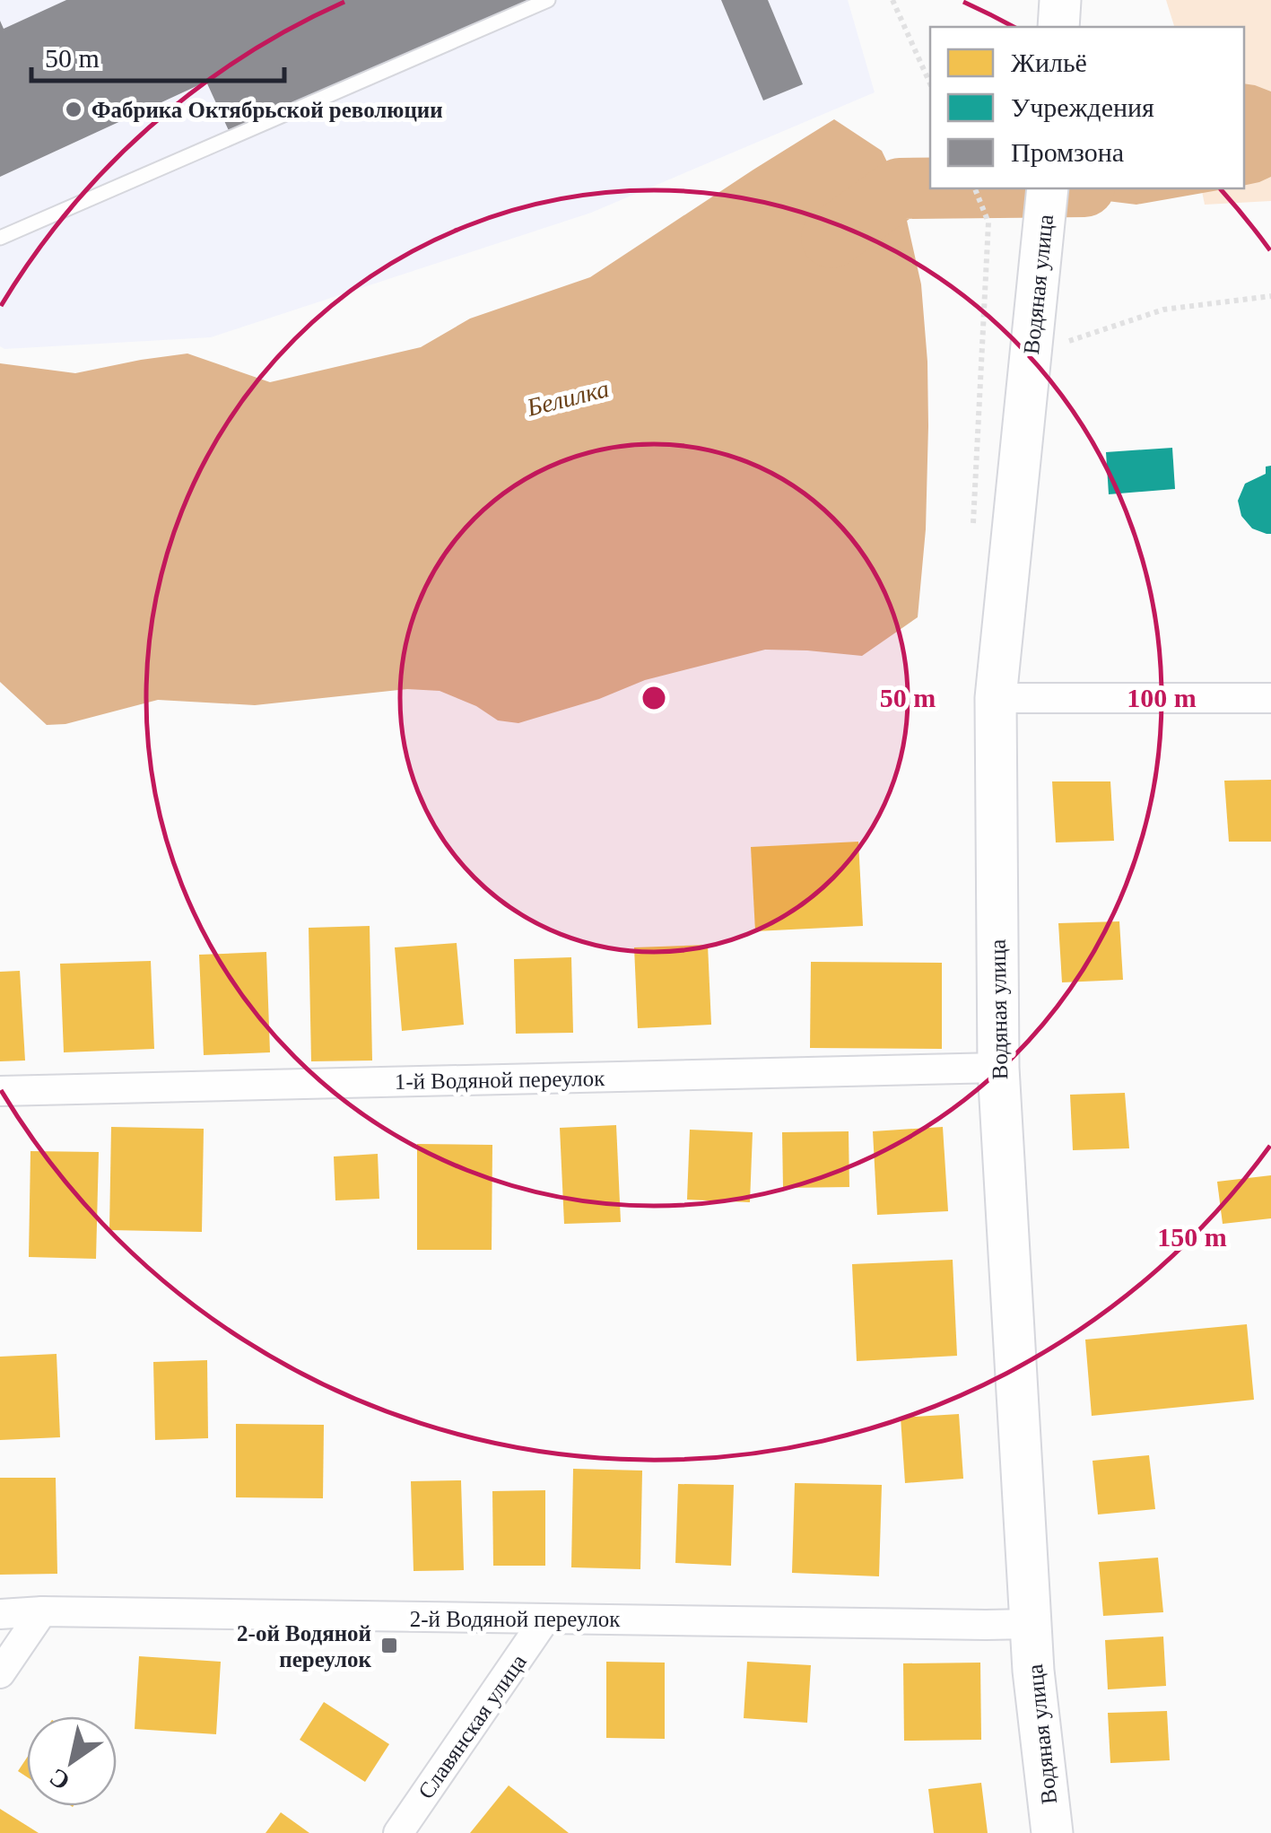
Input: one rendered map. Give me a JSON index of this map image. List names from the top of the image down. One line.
{"streets":{"street":["Водяная улица","1-й Водяной переулок","2-й Водяной переулок","Славянская улица"]},"crossings":[["Водяная улица","1-й Водяной переулок"],["Водяная улица","2-й Водяной переулок"],["2-й Водяной переулок","Славянская улица"]],"water":["Белилка"],"places":{"other":["Фабрика Октябрьской революции"],"transit":["2-ой Водяной переулок"]},"legend":["Жильё","Учреждения","Промзона"],"scale_bar":"50 m","north":"bottom left","rings":["50 m","100 m","150 m"]}
